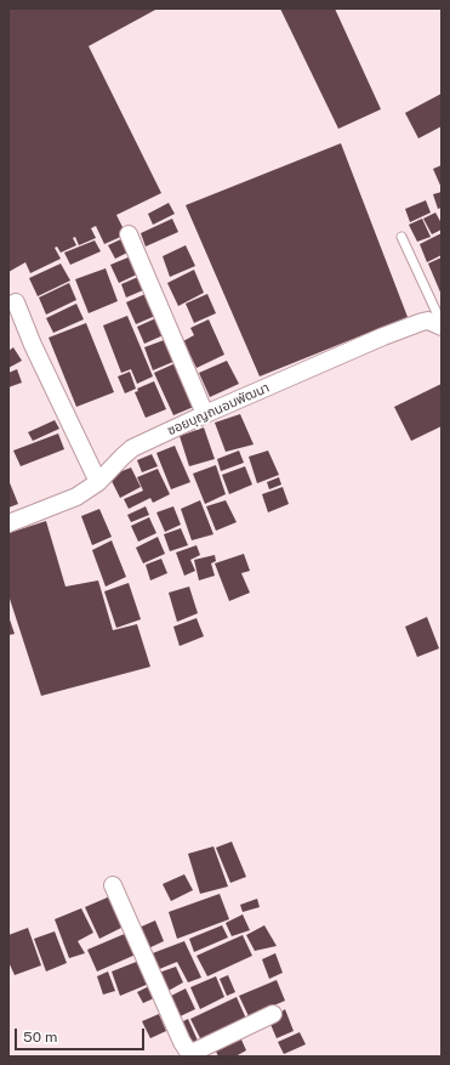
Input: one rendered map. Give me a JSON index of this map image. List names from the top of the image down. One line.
{"streets":{"street":["ซอยบุญถนอมพัฒนา"]},"scale_bar":"50 m"}
